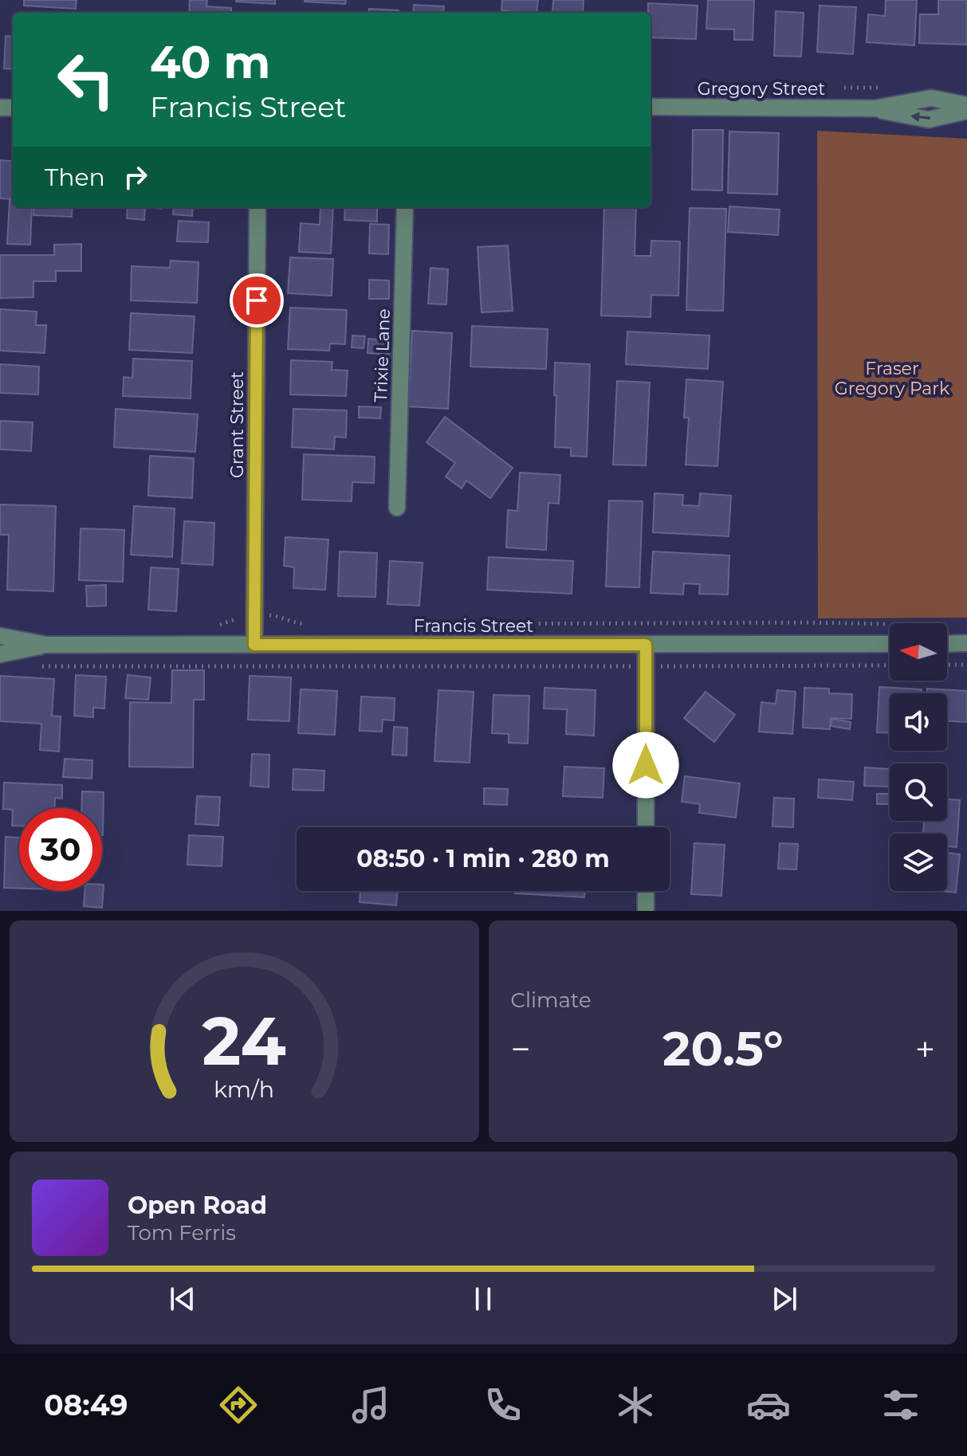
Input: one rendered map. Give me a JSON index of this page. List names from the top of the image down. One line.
{"streets":{"street":["Gregory Street","Trixie Lane","Grant Street","Francis Street"]},"crossings":[["Grant Street","Francis Street"]],"parks":["Fraser Gregory Park"],"north":"left","page":{"turn":["40 m","Francis Street"],"then":"Then","limit":"30","trip":"08:50 · 1 min · 280 m","tile":"Climate","heat":["−","20.5°","+"],"song":["Open Road","Tom Ferris"],"tabs":"08:49","gauge":["24","km/h"]}}
